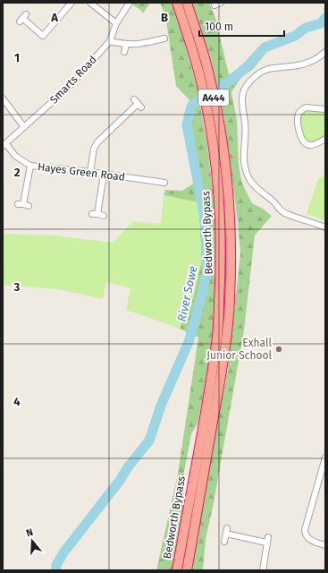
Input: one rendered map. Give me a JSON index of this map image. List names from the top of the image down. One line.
{"streets":{"highway":["A444","Bedworth Bypass"],"street":["Smarts Road","Hayes Green Road"]},"crossings":[["Smarts Road","Hayes Green Road"]],"water":["River Sowe"],"places":["Exhall Junior School"],"scale_bar":"100 m","north":"top","grid":{"columns":["A","B"],"rows":["1","2","3","4"]}}
